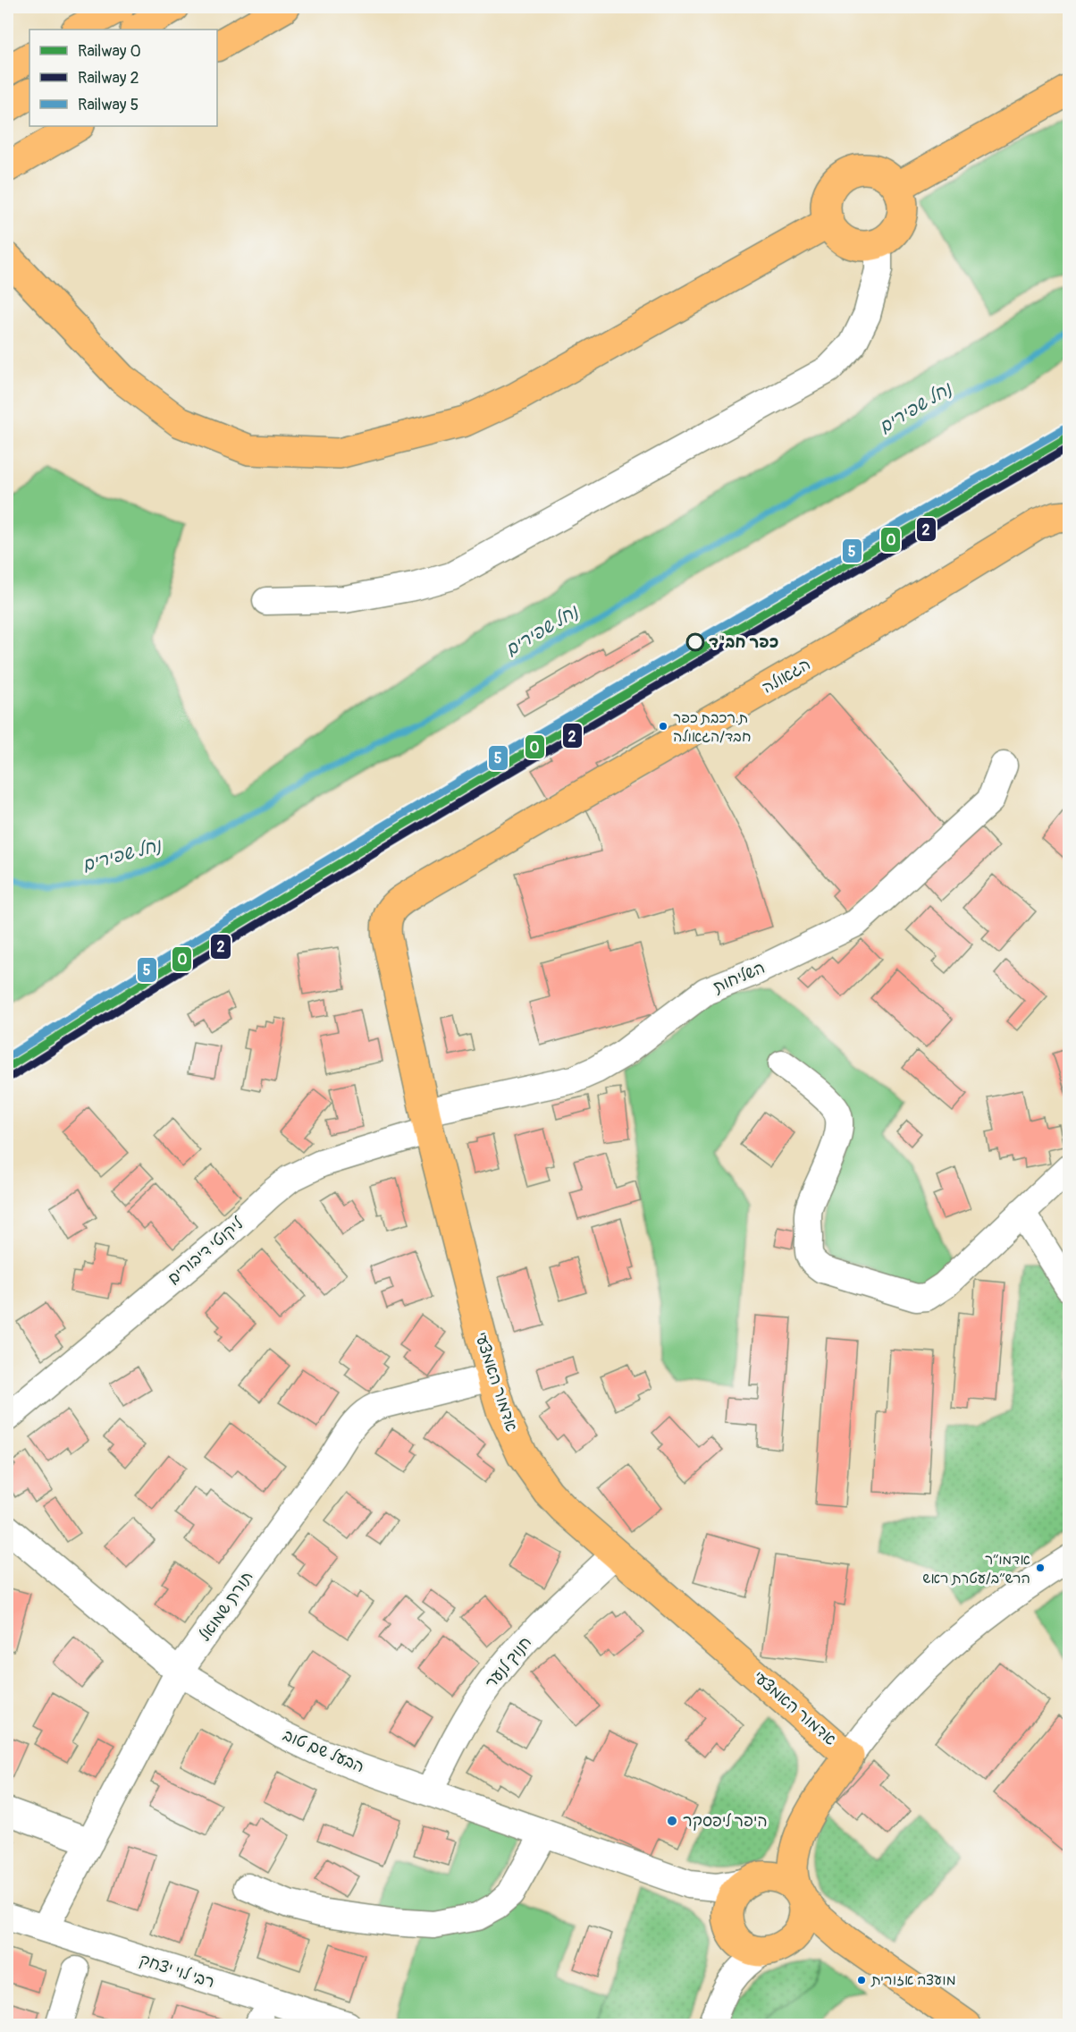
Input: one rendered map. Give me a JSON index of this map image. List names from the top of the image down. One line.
{"streets":{"main road":["הגאולה","אדמור האמצעי"],"street":["השליחות","ליקוטי דיבורים","תורת שמואל","חנוך לנער","הבעל שם טוב","רבי לוי יצחק"]},"crossings":[["הגאולה","אדמור האמצעי"],["השליחות","ליקוטי דיבורים"],["השליחות","אדמור האמצעי"],["ליקוטי דיבורים","אדמור האמצעי"],["אדמור האמצעי","תורת שמואל"],["אדמור האמצעי","חנוך לנער"],["תורת שמואל","הבעל שם טוב"],["תורת שמואל","רבי לוי יצחק"],["חנוך לנער","הבעל שם טוב"]],"water":["נחל שפירים"],"places":["כפר חב\"ד","ת.רכבת כפר חבד/הגאולה","אדמו״ר הרש״ב/עטרת ראש","היפר ליפסקר","מועצה אזורית"],"lines":["rail line 5","rail line 0","rail line 2"],"legend":["Railway 0","Railway 2","Railway 5"]}
